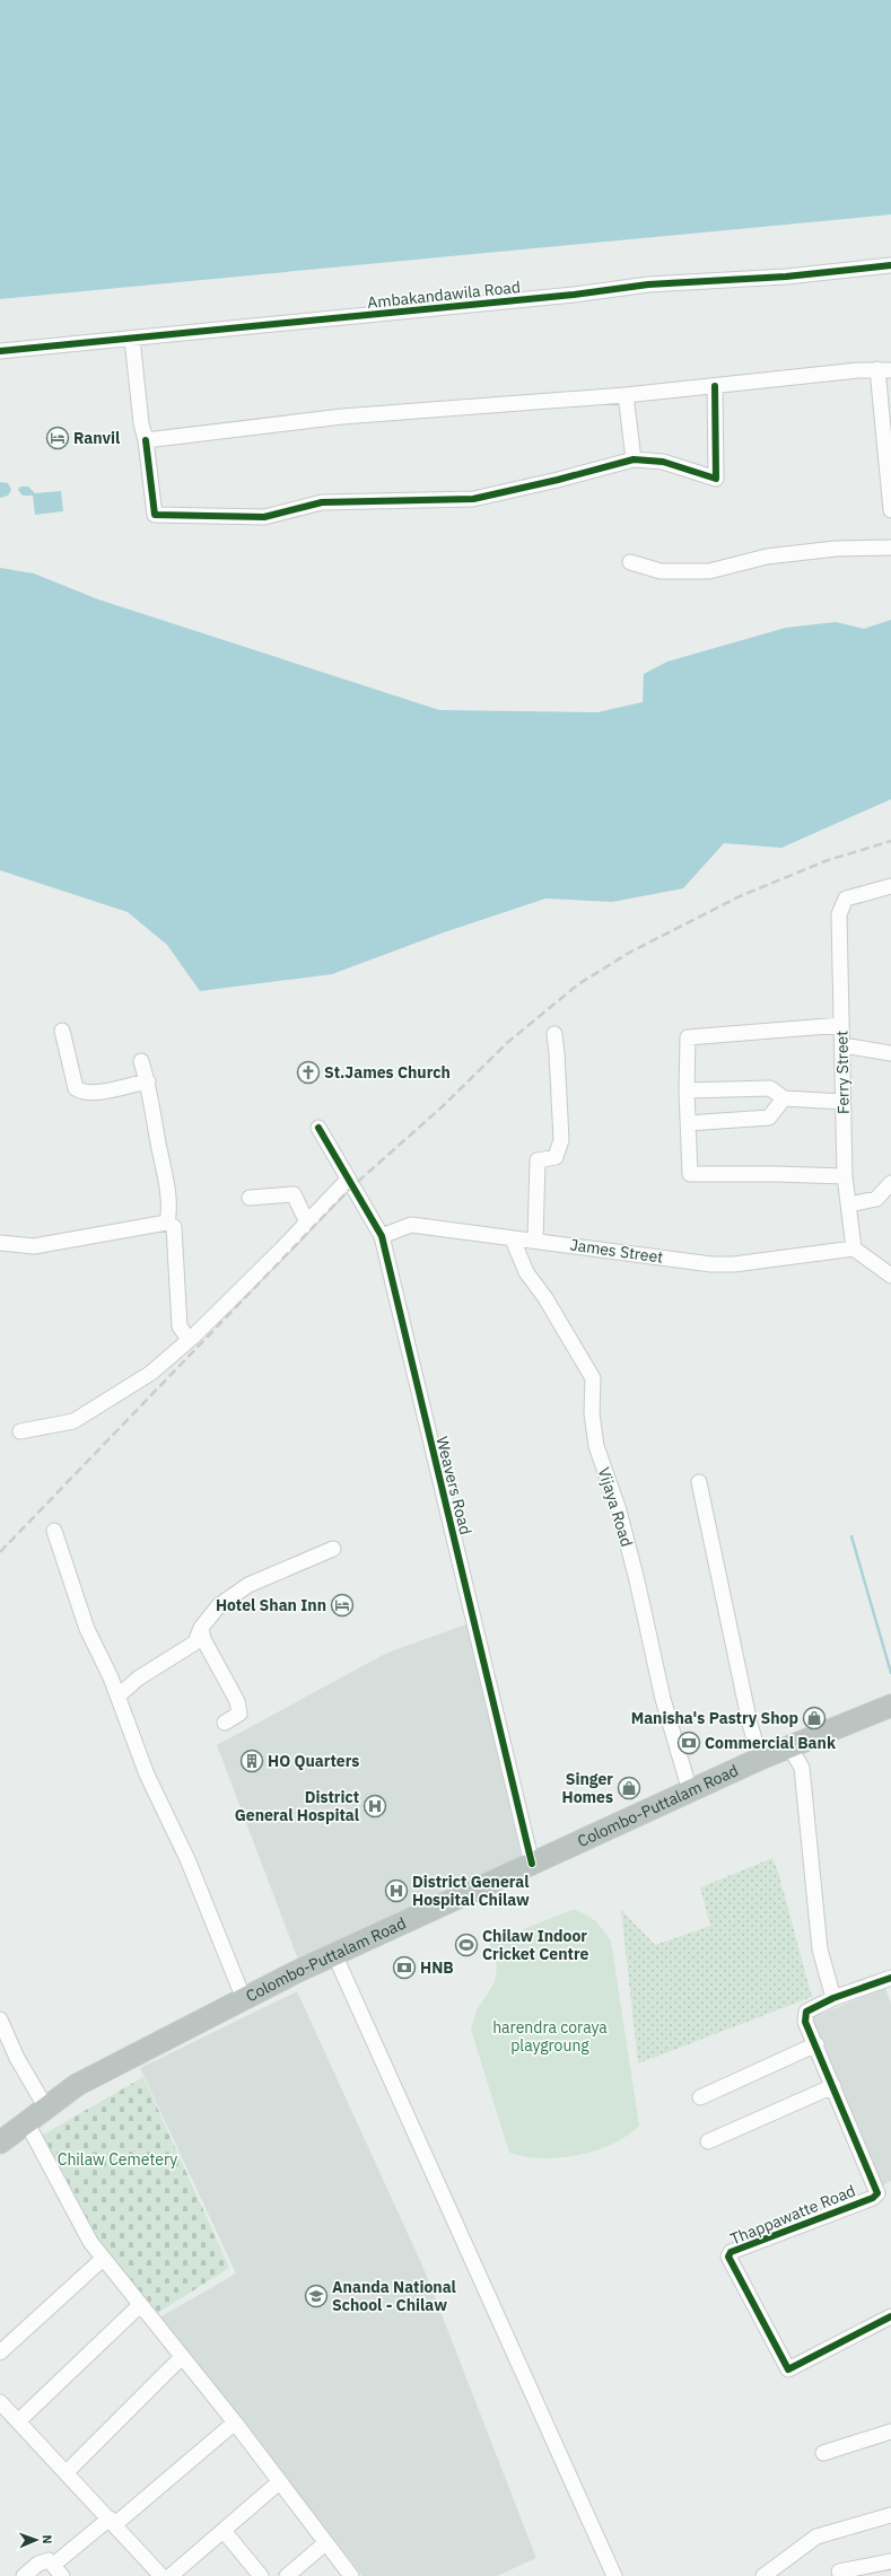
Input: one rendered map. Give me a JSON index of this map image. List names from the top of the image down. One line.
{"streets":{"highway":["Colombo-Puttalam Road"],"street":["Ambakandawila Road","Ferry Street","James Street","Weavers Road","Vijaya Road","Thappawatte Road"]},"crossings":[["Ferry Street","James Street"],["James Street","Weavers Road"],["James Street","Vijaya Road"],["Weavers Road","Colombo-Puttalam Road"],["Vijaya Road","Colombo-Puttalam Road"]],"parks":["harendra coraya playgroung","Chilaw Cemetery"],"places":{"hotel":["Ranvil","Hotel Shan Inn"],"church":["St.James Church"],"shop":["Manisha's Pastry Shop","Singer Homes"],"bank":["Commercial Bank","HNB"],"building":["HO Quarters"],"hospital":["District General Hospital","District General Hospital Chilaw"],"sports":["Chilaw Indoor Cricket Centre"],"school or university":["Ananda National School - Chilaw"]},"north":"right"}
